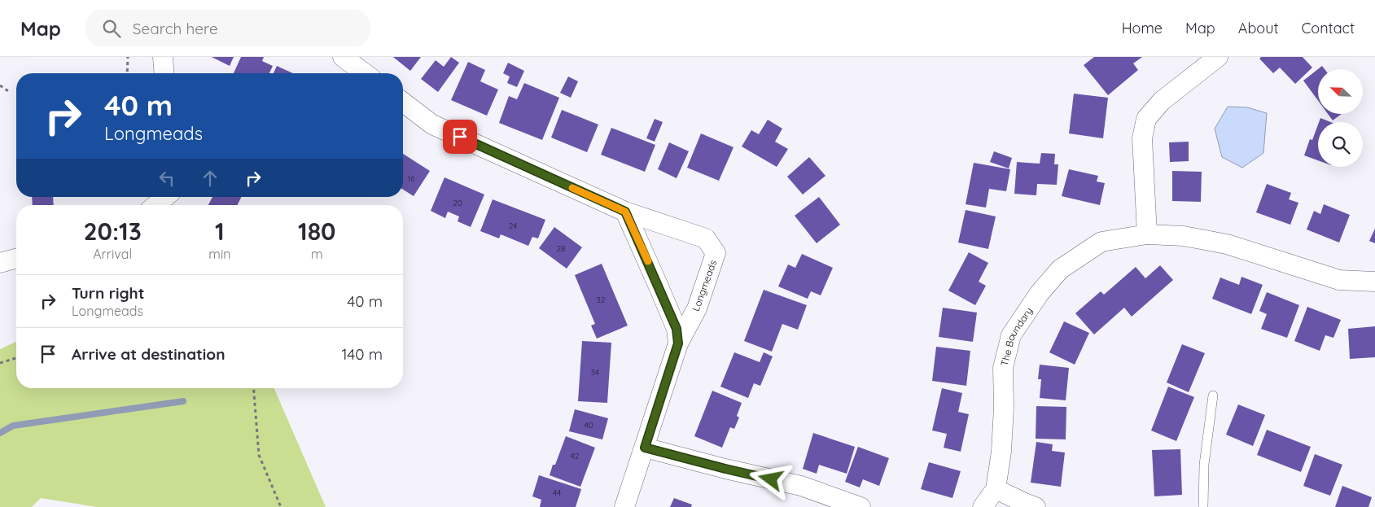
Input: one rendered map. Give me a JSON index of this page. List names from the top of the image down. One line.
{"streets":{"street":["Longmeads","The Boundary"]},"house_numbers":["16","20","24","28","32","34","40","42","44"],"north":"top left","page":{"header":"Map","search":"Search here","nav":["Home","Map","About","Contact"],"turn":["40 m","Longmeads"],"eta":["20:13","Arrival","1","min","180","m"],"list":[{"name":"Turn right","note":"Longmeads","value":"40 m"},{"name":"Arrive at destination","value":"140 m"}]}}
